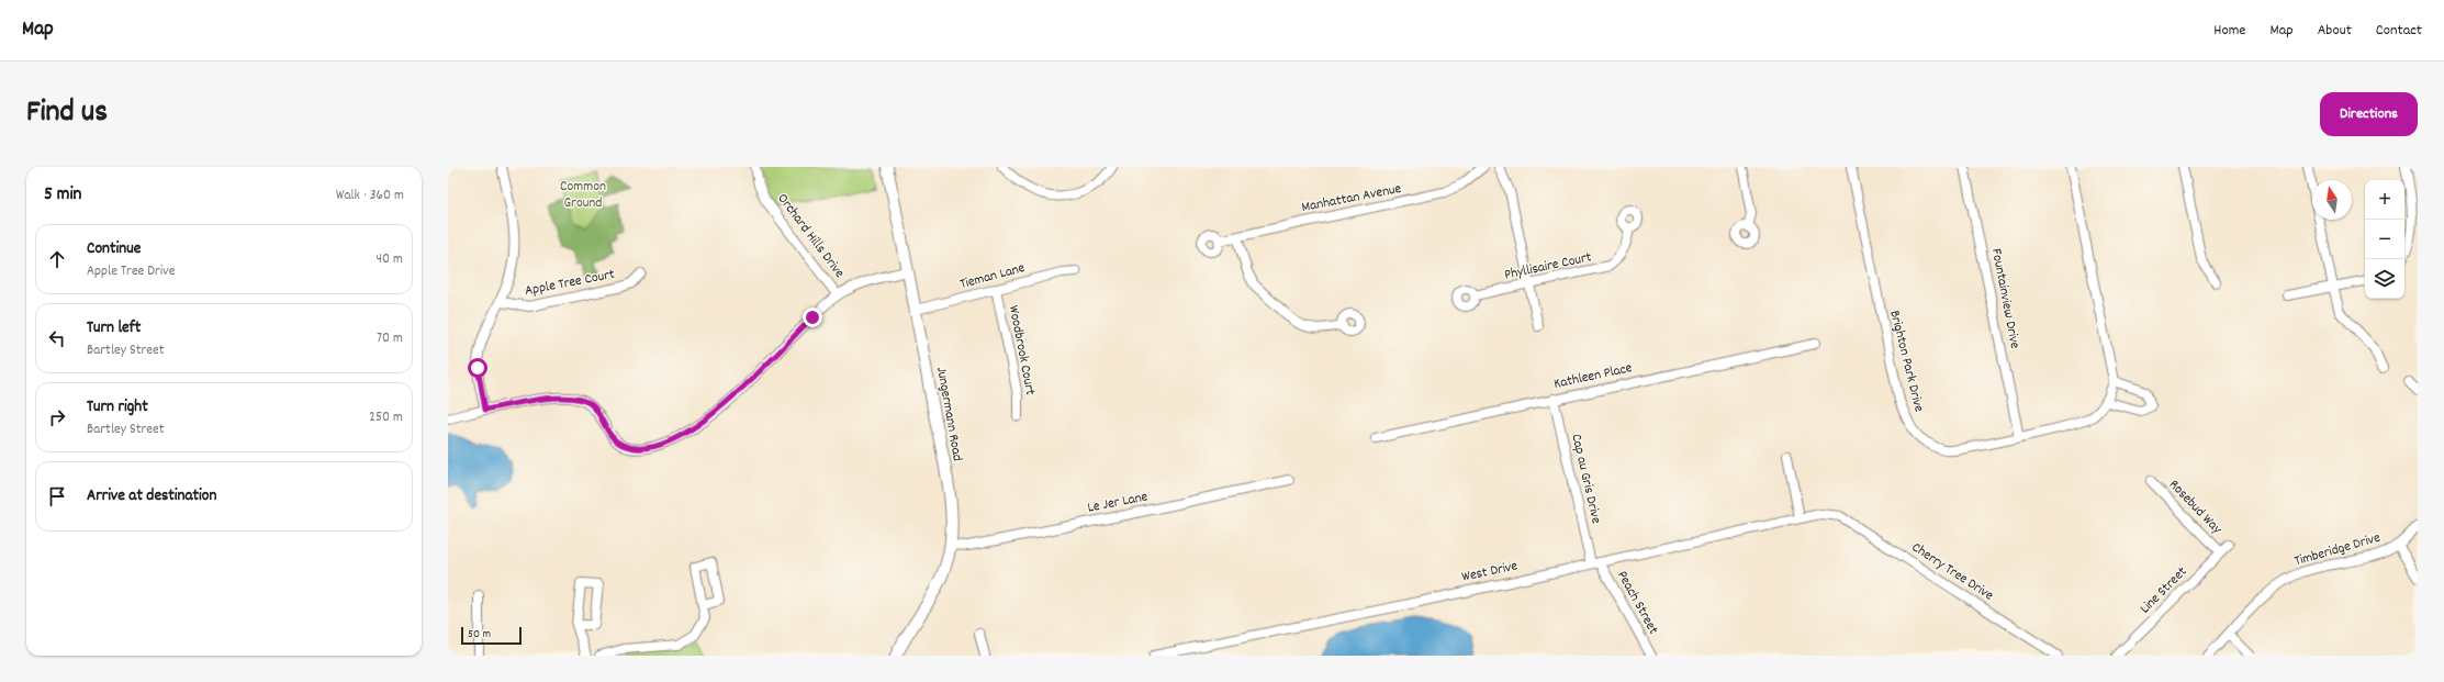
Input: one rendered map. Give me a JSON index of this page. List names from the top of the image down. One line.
{"streets":{"main road":["Jungermann Road"],"street":["Manhattan Avenue","Orchard Hills Drive","Phyllisaire Court","Tieman Lane","Apple Tree Court","Fountainview Drive","Woodbrook Court","Brighton Park Drive","Kathleen Place","Cap au Gris Drive","Le Jer Lane","Rosebud Way","Timberidge Drive","West Drive","Cherry Tree Drive","Line Street","Peach Street"]},"crossings":[["Tieman Lane","Woodbrook Court"],["Tieman Lane","Jungermann Road"],["Fountainview Drive","Brighton Park Drive"],["Kathleen Place","Cap au Gris Drive"],["Jungermann Road","Le Jer Lane"],["Cap au Gris Drive","West Drive"],["Cap au Gris Drive","Peach Street"],["Rosebud Way","Line Street"],["West Drive","Cherry Tree Drive"],["West Drive","Peach Street"]],"parks":["Common Ground"],"scale_bar":"50 m","north":"top","page":{"header":"Map","nav":["Home","Map","About","Contact"],"title":"Find us","buttons":"Directions","heading":["5 min","Walk · 360 m"],"map_buttons":["+","−"],"list":[["Continue","Apple Tree Drive","40 m"],["Turn left","Bartley Street","70 m"],["Turn right","Bartley Street","250 m"],"Arrive at destination"],"scale":"50 m"}}
